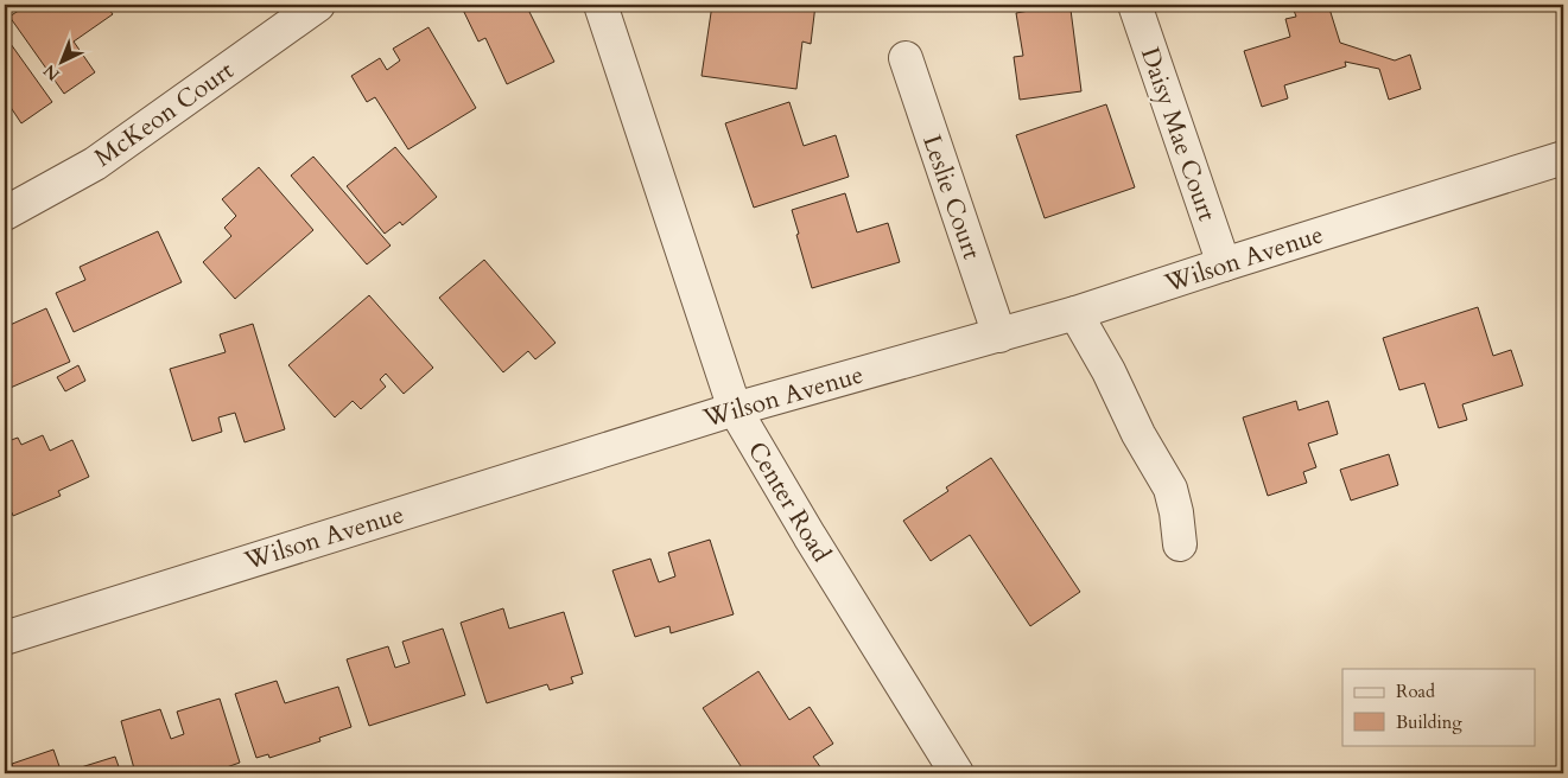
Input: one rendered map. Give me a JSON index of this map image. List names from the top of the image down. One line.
{"streets":{"street":["McKeon Court","Daisy Mae Court","Leslie Court","Wilson Avenue","Center Road"]},"crossings":[["Daisy Mae Court","Wilson Avenue"],["Leslie Court","Wilson Avenue"],["Wilson Avenue","Center Road"]],"legend":["Road","Building"],"north":"bottom left"}
